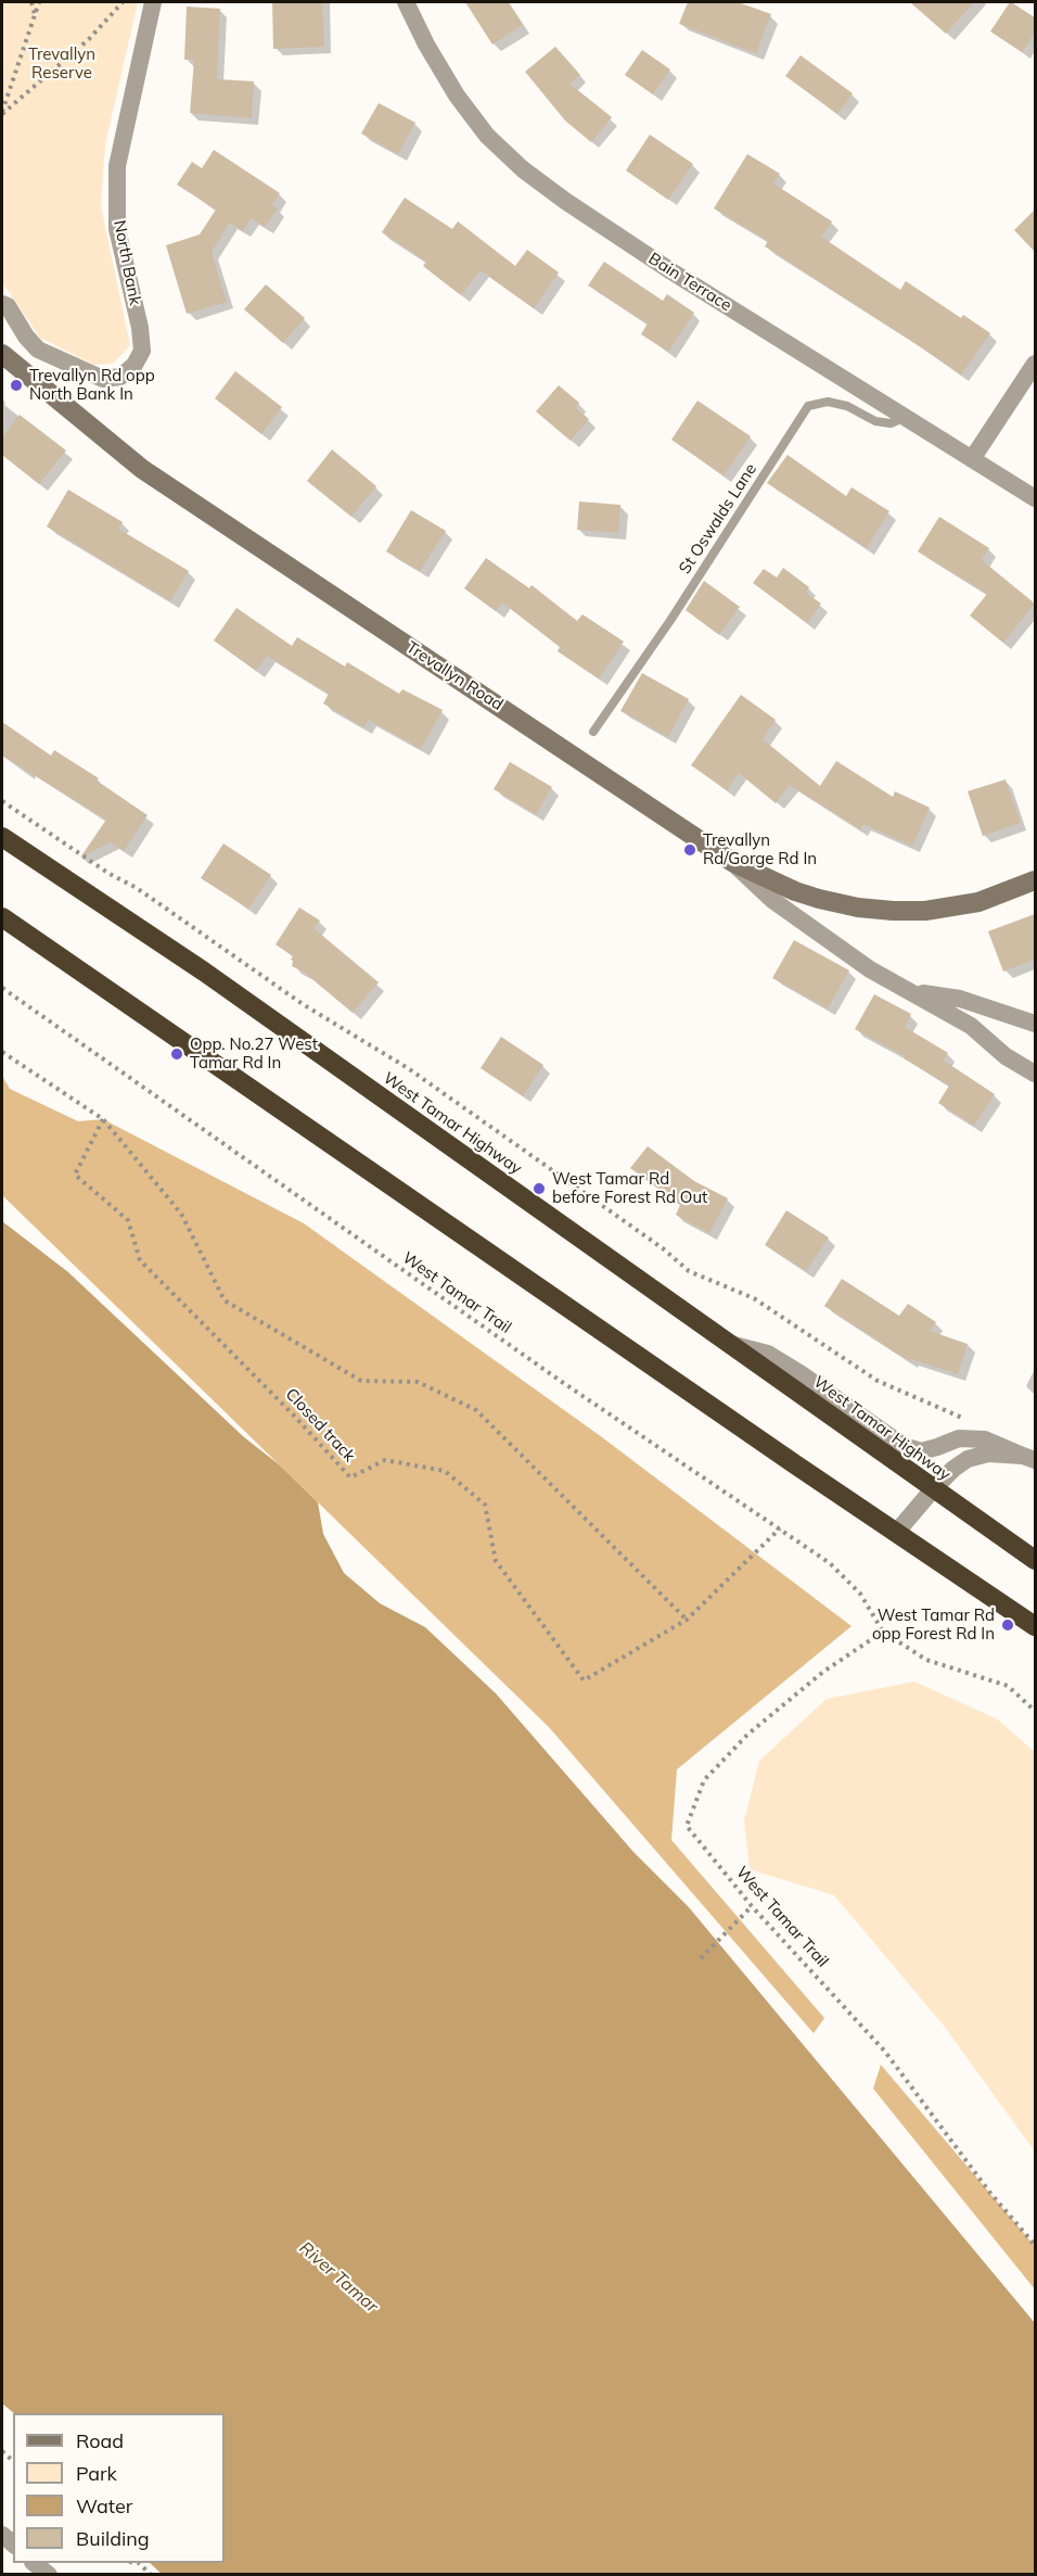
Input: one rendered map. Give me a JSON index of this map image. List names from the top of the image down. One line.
{"streets":{"highway":["West Tamar Highway"],"street":["North Bank","Bain Terrace","Trevallyn Road"],"lane":["St Oswalds Lane"],"path":["West Tamar Trail","Closed track"]},"crossings":[["Bain Terrace","St Oswalds Lane"]],"water":["River Tamar"],"parks":["Trevallyn Reserve"],"places":["Trevallyn Rd opp North Bank In","Trevallyn Rd/Gorge Rd In","Opp. No.27 West Tamar Rd In","West Tamar Rd before Forest Rd Out","West Tamar Rd opp Forest Rd In"],"legend":["Road","Park","Water","Building"]}
